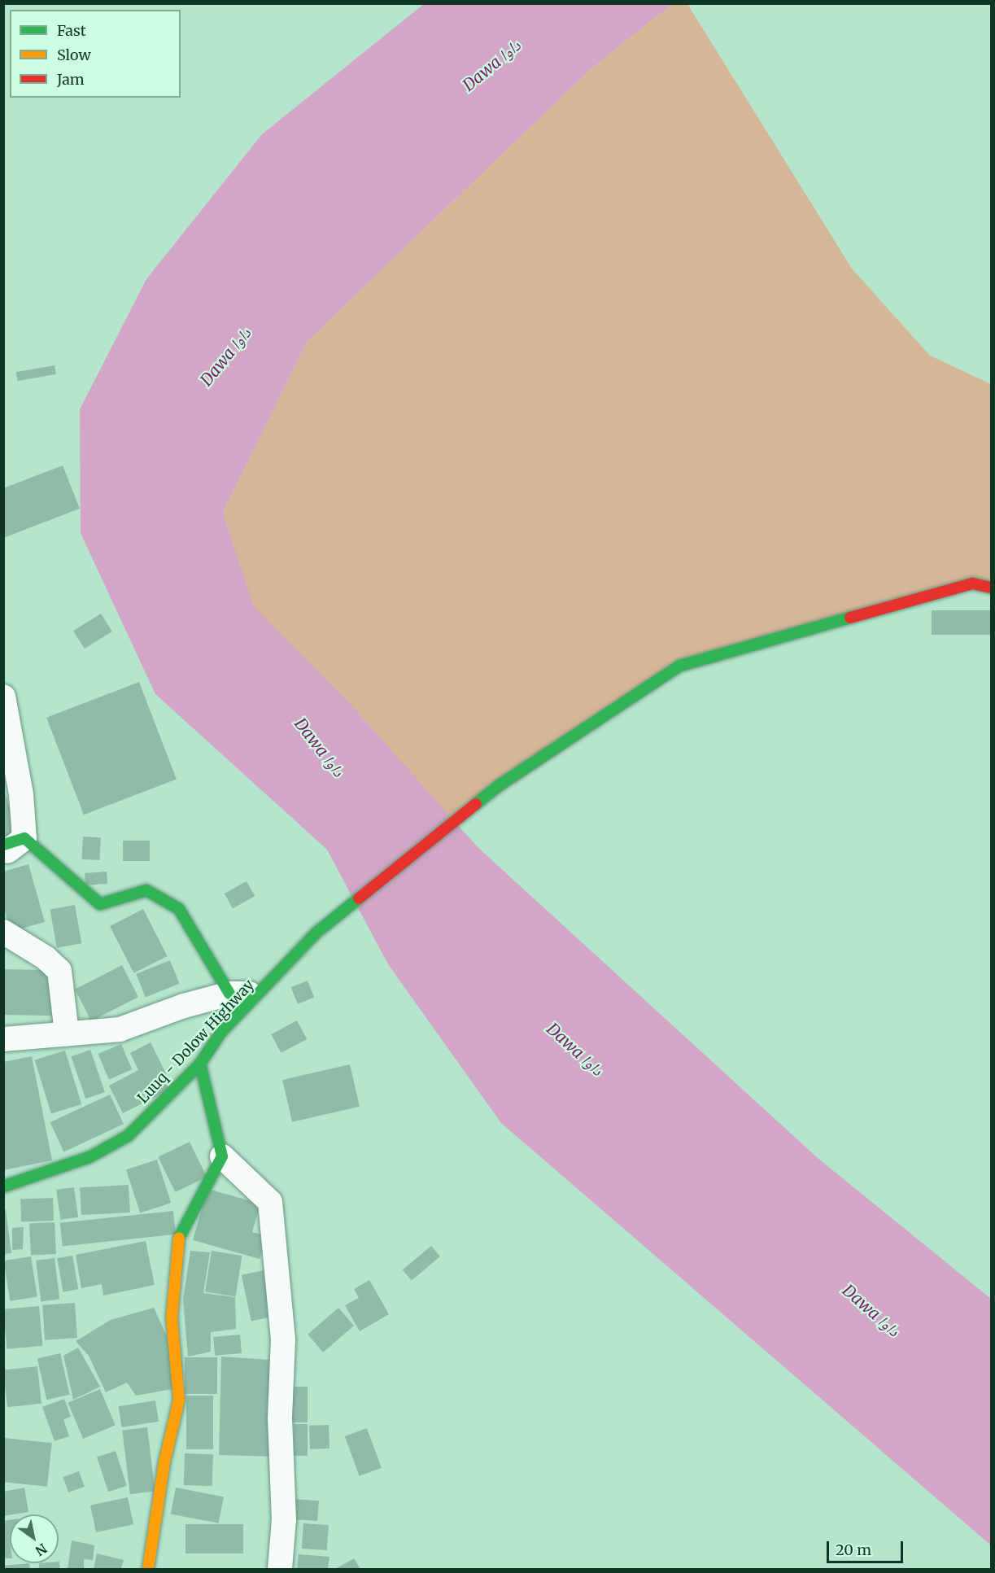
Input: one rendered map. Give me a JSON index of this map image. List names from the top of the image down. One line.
{"streets":{"main road":["Luuq - Dolow Highway"]},"water":["Dawa داوا"],"legend":["Fast","Slow","Jam"],"scale_bar":"20 m","north":"bottom right"}
